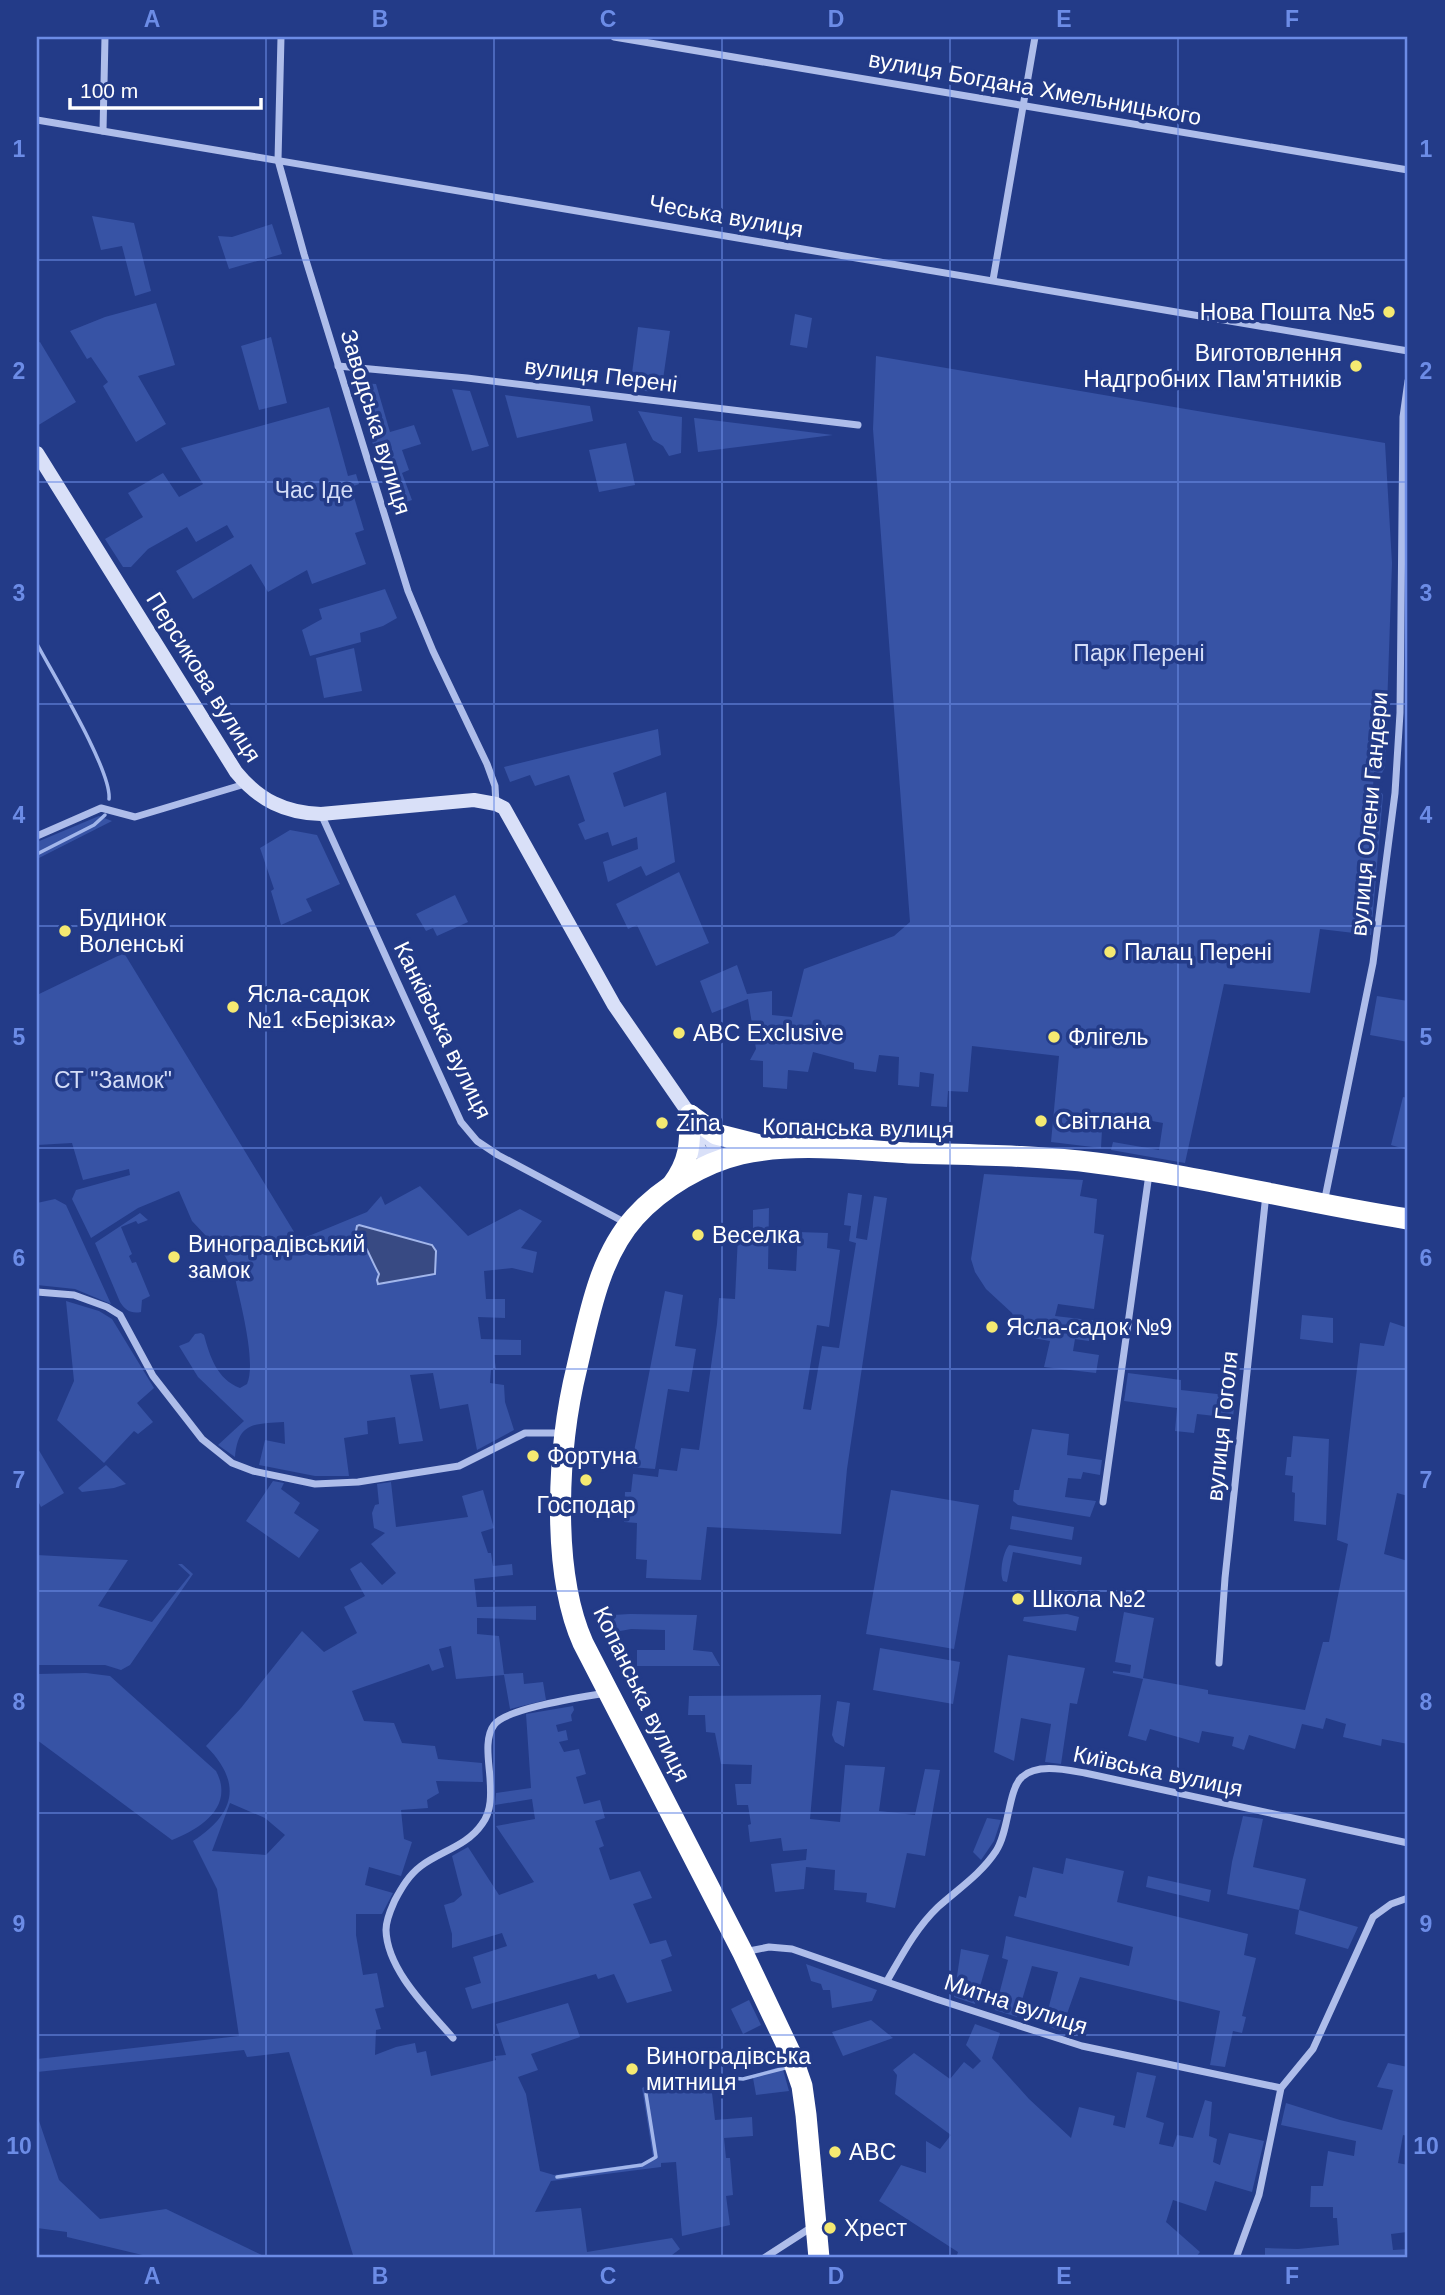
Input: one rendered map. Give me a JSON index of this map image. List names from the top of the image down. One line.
{"streets":{"highway":["Копанська вулиця"],"main road":["Персикова вулиця"],"street":["вулиця Богдана Хмельницького","Чеська вулиця","вулиця Перені","Заводська вулиця","вулиця Олени Гандери","Канківська вулиця","вулиця Гоголя","Київська вулиця","Митна вулиця"]},"crossings":[["Чеська вулиця","Заводська вулиця"],["вулиця Перені","Заводська вулиця"],["Заводська вулиця","Персикова вулиця"],["Персикова вулиця","Канківська вулиця"],["вулиця Олени Гандери","Копанська вулиця"],["Канківська вулиця","Копанська вулиця"],["Копанська вулиця","вулиця Гоголя"],["Копанська вулиця","Митна вулиця"],["Київська вулиця","Митна вулиця"]],"parks":["Час Іде","Парк Перені","СТ \"Замок\""],"places":["Нова Пошта №5","Виготовлення Надгробних Пам'ятників","Будинок Воленські","Палац Перені","Ясла-садок №1 «Берізка»","ABC Exclusive","Флігель","Світлана","Zina","Веселка","Виноградівський замок","Ясла-садок №9","Фортуна","Господар","Школа №2","Виноградівська митниця","ABC","Хрест"],"scale_bar":"100 m","grid":{"columns":["A","B","C","D","E","F"],"rows":["1","2","3","4","5","6","7","8","9","10"]}}
